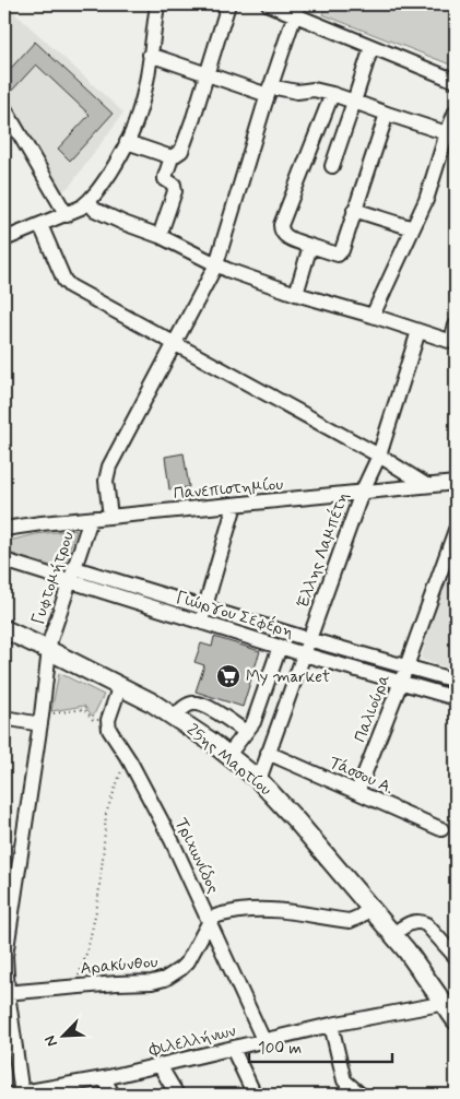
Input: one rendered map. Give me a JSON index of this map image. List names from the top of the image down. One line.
{"streets":{"main road":["25ης Μαρτίου"],"street":["Πανεπιστημίου","Έλλης Λαμπέτη","Γυφτομήτρου","Γιώργου Σεφέρη","Παλιούρα","Τάσσου Α.","Τριχωνίδος","Αρακύνθου","Φιλελλήνων"]},"crossings":[["Πανεπιστημίου","Έλλης Λαμπέτη"],["Πανεπιστημίου","Γυφτομήτρου"],["Έλλης Λαμπέτη","Γιώργου Σεφέρη"],["Έλλης Λαμπέτη","25ης Μαρτίου"],["Έλλης Λαμπέτη","Τάσσου Α."],["Γυφτομήτρου","Γιώργου Σεφέρη"],["Γυφτομήτρου","25ης Μαρτίου"],["Γυφτομήτρου","Αρακύνθου"],["Γυφτομήτρου","Φιλελλήνων"],["Γιώργου Σεφέρη","Παλιούρα"],["Παλιούρα","Τάσσου Α."],["25ης Μαρτίου","Φιλελλήνων"],["Τριχωνίδος","Αρακύνθου"],["Τριχωνίδος","Φιλελλήνων"]],"places":{"supermarket":["My market"]},"scale_bar":"100 m","north":"bottom left"}
